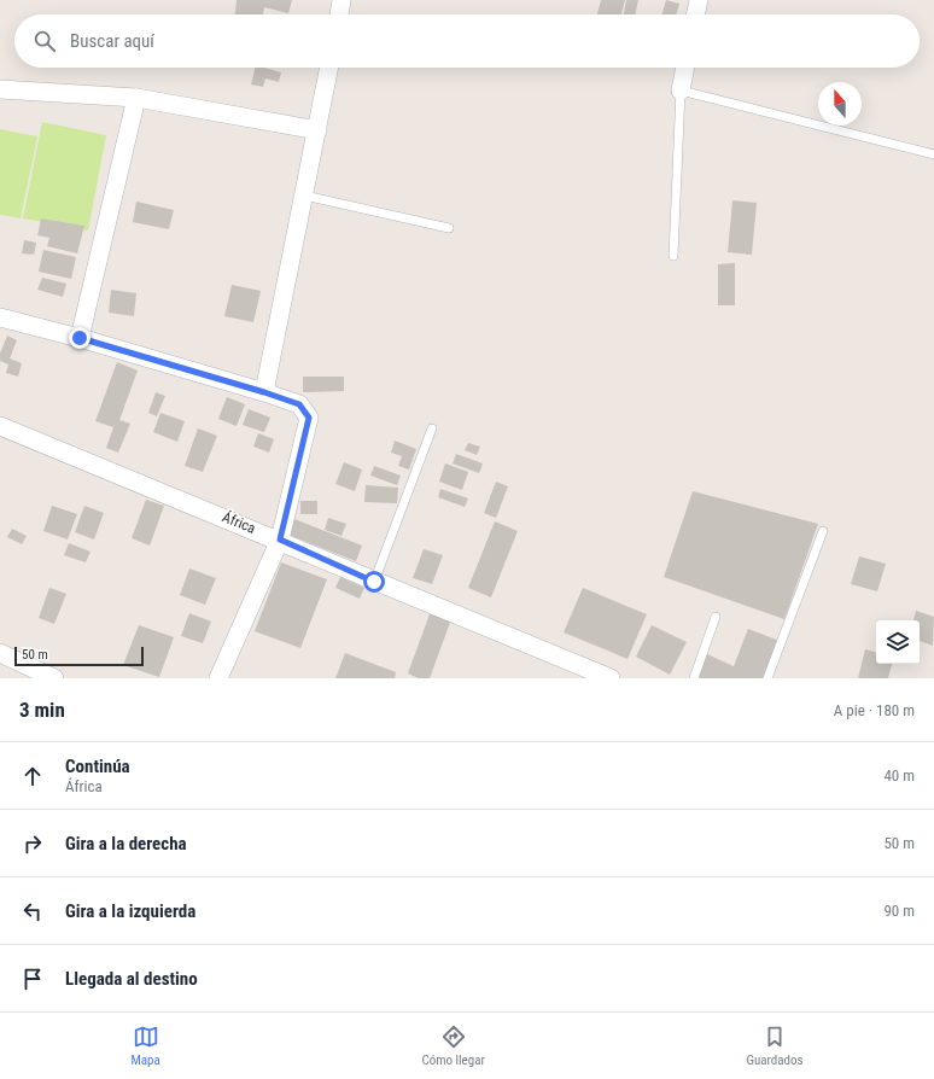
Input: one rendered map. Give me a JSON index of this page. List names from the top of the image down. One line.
{"streets":{"street":["África"]},"scale_bar":"50 m","north":"top","page":{"search":"Buscar aquí","scale":"50 m","heading":["3 min","A pie · 180 m"],"list":[["Continúa","África","40 m"],["Gira a la derecha","50 m"],["Gira a la izquierda","90 m"],"Llegada al destino"],"nav":["Mapa","Cómo llegar","Guardados"]}}
